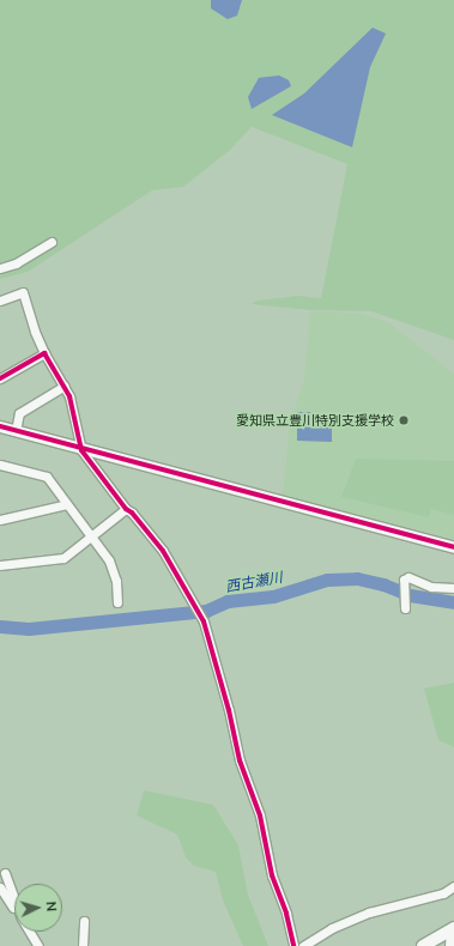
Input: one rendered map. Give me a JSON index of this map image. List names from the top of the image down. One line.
{"water":["西古瀬川"],"places":["愛知県立豊川特別支援学校"],"north":"right"}
